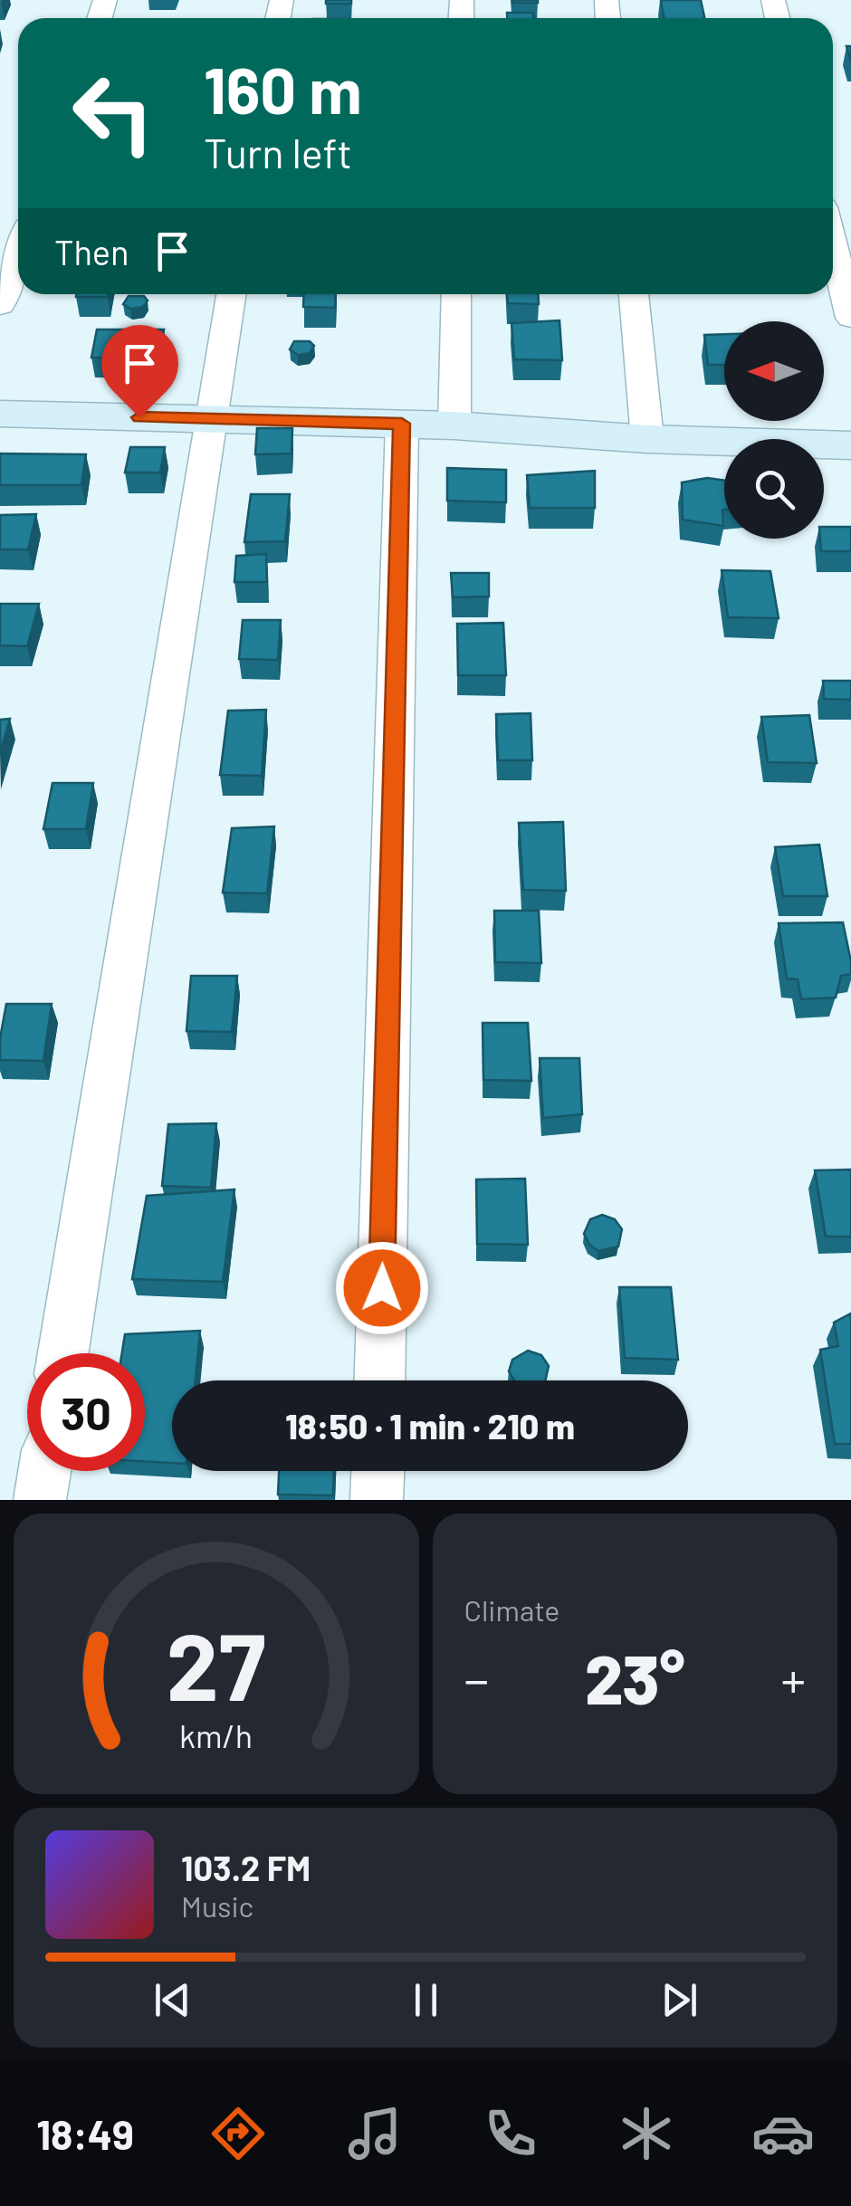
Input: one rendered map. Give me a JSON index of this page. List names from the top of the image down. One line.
{"north":"left","page":{"turn":["160 m","Turn left"],"then":"Then","limit":"30","trip":"18:50 · 1 min · 210 m","tile":"Climate","heat":["−","23°","+"],"song":["103.2 FM","Music"],"tabs":"18:49","gauge":["27","km/h"]}}
